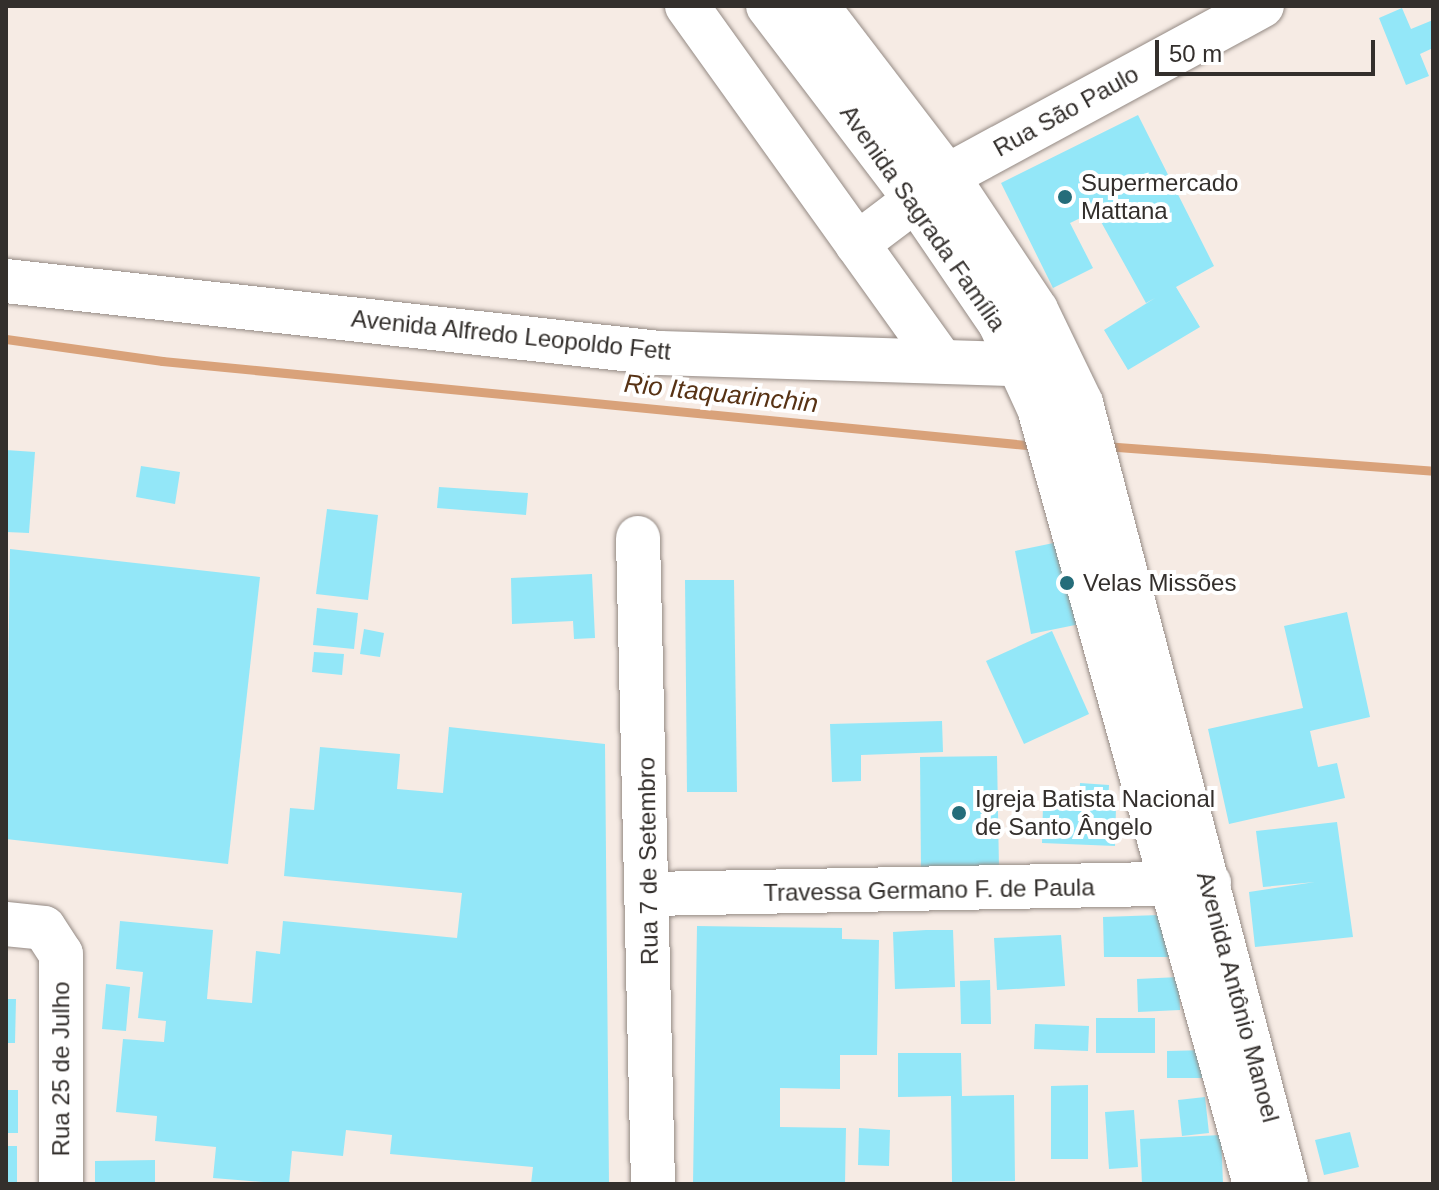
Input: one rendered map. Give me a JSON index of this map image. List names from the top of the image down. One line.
{"streets":{"street":["Rua São Paulo","Avenida Sagrada Família","Avenida Alfredo Leopoldo Fett","Rua 7 de Setembro","Travessa Germano F. de Paula","Avenida Antônio Manoel","Rua 25 de Julho"]},"crossings":[["Rua São Paulo","Avenida Sagrada Família"],["Avenida Sagrada Família","Avenida Alfredo Leopoldo Fett"],["Avenida Sagrada Família","Avenida Antônio Manoel"],["Rua 7 de Setembro","Travessa Germano F. de Paula"],["Travessa Germano F. de Paula","Avenida Antônio Manoel"]],"water":["Rio Itaquarinchin"],"places":["Supermercado Mattana","Velas Missões","Igreja Batista Nacional de Santo Ângelo"],"scale_bar":"50 m"}
